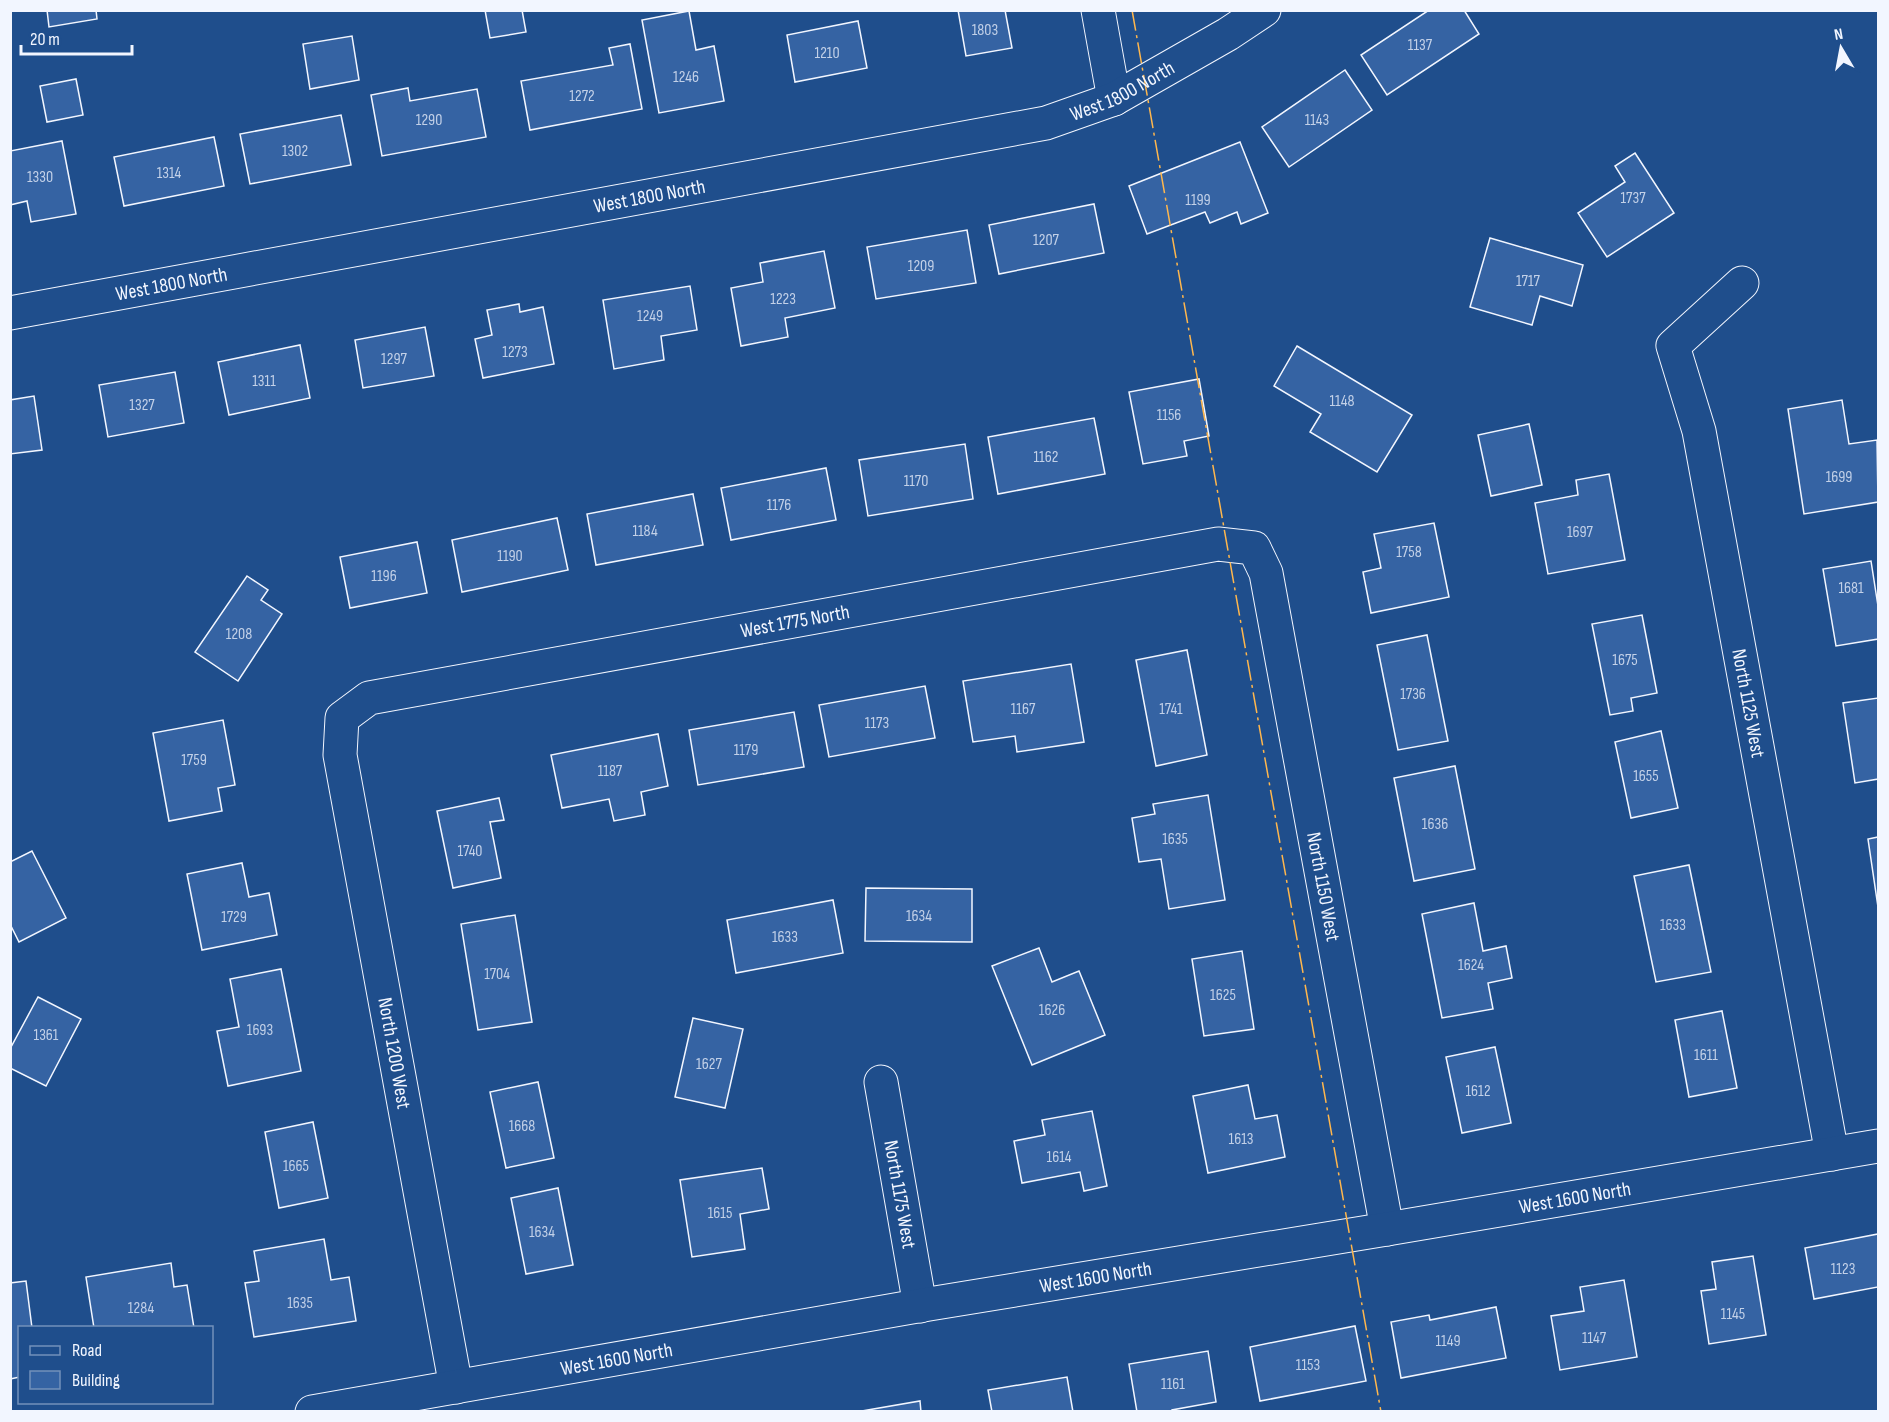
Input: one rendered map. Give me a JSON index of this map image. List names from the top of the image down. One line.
{"streets":{"street":["West 1800 North","West 1775 North","North 1125 West","North 1150 West","North 1200 West","North 1175 West","West 1600 North"]},"crossings":[["West 1775 North","North 1150 West"],["West 1775 North","North 1200 West"],["North 1125 West","West 1600 North"],["North 1150 West","West 1600 North"],["North 1200 West","West 1600 North"],["North 1175 West","West 1600 North"]],"house_numbers":["1803","1137","1210","1246","1272","1290","1143","1302","1314","1330","1737","1199","1207","1209","1717","1223","1249","1273","1297","1311","1148","1327","1156","1162","1699","1170","1176","1184","1697","1758","1190","1196","1681","1208","1675","1736","1167","1741","1173","1179","1759","1187","1655","1636","1635","1740","1634","1729","1633","1633","1624","1704","1625","1626","1693","1361","1611","1627","1612","1668","1613","1614","1665","1615","1634","1123","1635","1284","1145","1147","1149","1153","1161"],"legend":["Road","Building"],"scale_bar":"20 m","north":"top"}
